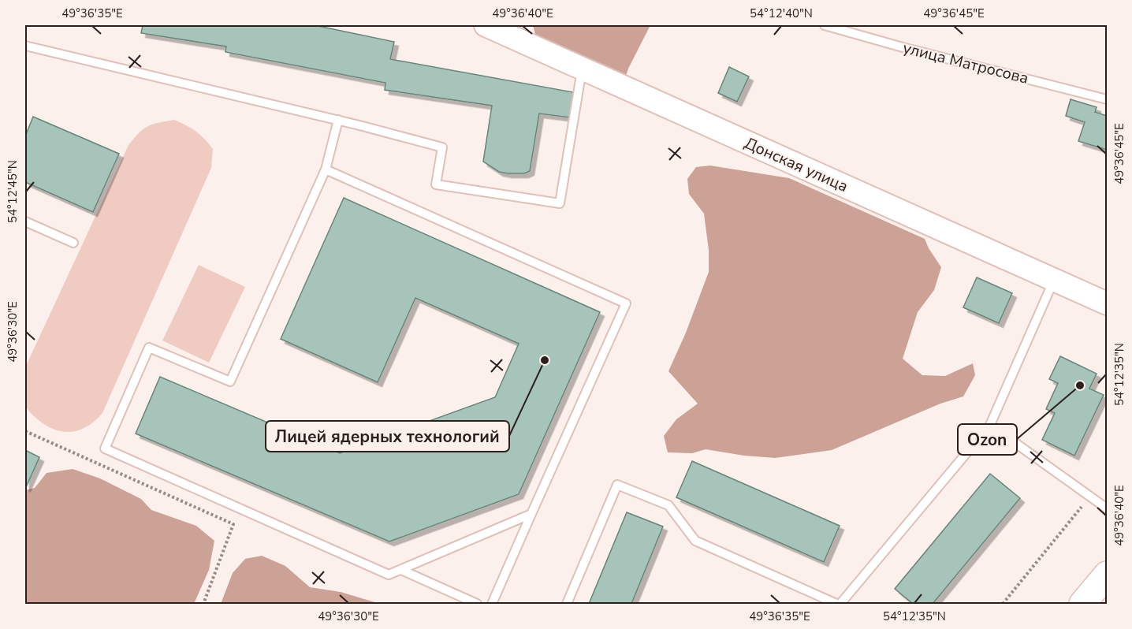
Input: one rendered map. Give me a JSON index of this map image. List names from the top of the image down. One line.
{"streets":{"street":["Донская улица"],"lane":["улица Матросова"]},"places":["Лицей ядерных технологий","Ozon"],"coordinates":["49°36'35\"E","49°36'40\"E","54°12'40\"N","49°36'45\"E","54°12'45\"N","49°36'30\"E","54°12'35\"N"]}
